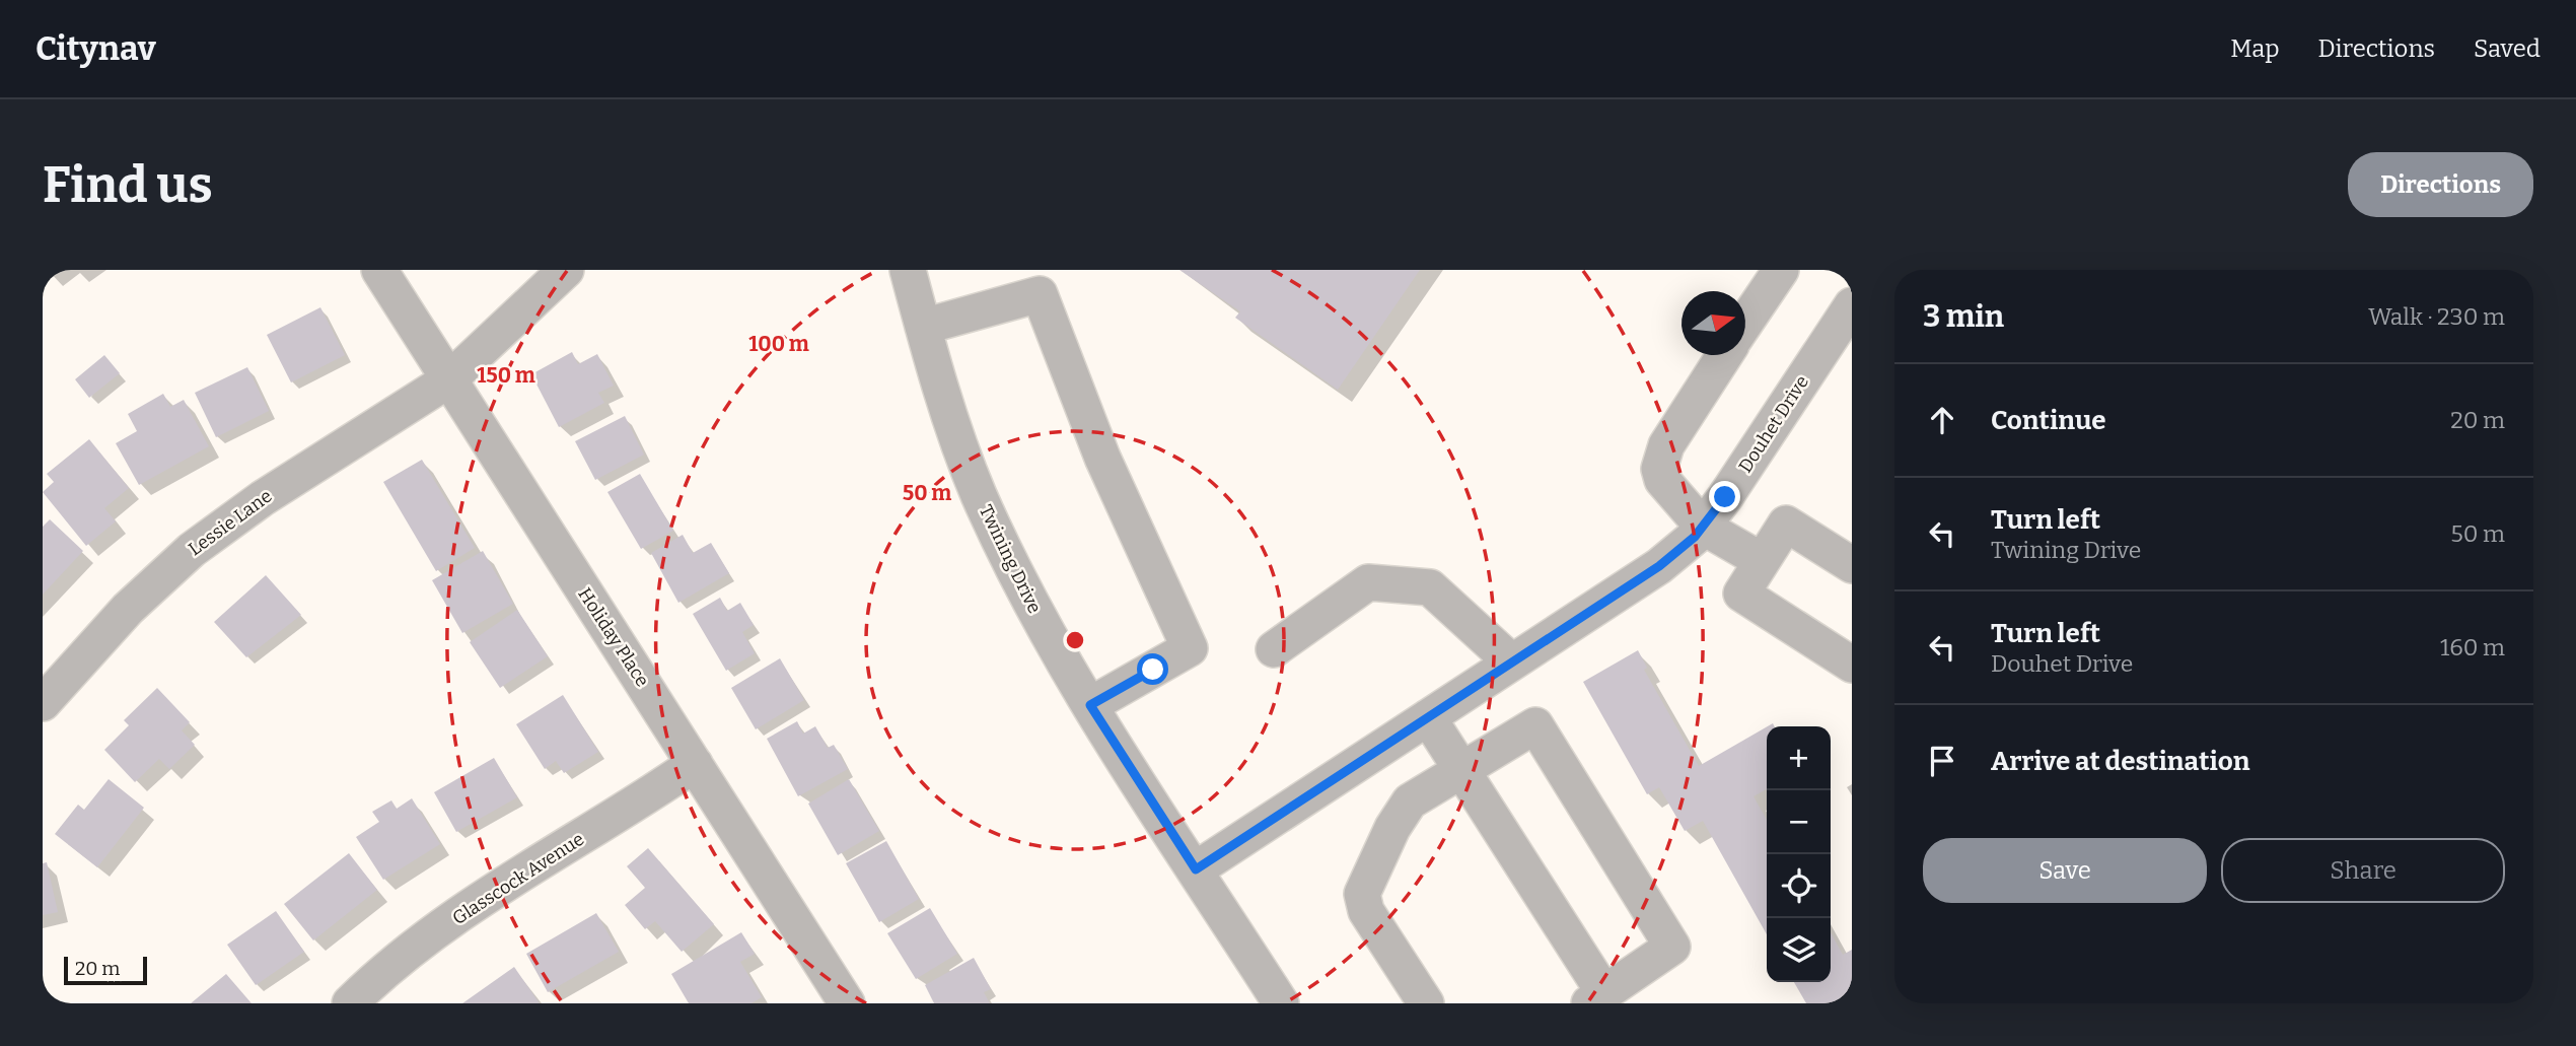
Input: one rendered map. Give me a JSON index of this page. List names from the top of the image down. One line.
{"streets":{"street":["Douhet Drive","Lessie Lane","Twining Drive","Holiday Place","Glasscock Avenue"]},"crossings":[["Douhet Drive","Twining Drive"],["Lessie Lane","Holiday Place"],["Holiday Place","Glasscock Avenue"]],"scale_bar":"20 m","north":"right","page":{"header":"Citynav","nav":["Map","Directions","Saved"],"buttons":["Directions",["Save","Share"]],"title":"Find us","heading":["3 min","Walk · 230 m"],"list":[["Continue","20 m"],["Turn left","Twining Drive","50 m"],["Turn left","Douhet Drive","160 m"],"Arrive at destination"],"map_buttons":["+","−"],"scale":"20 m"},"rings":["100 m","150 m","50 m"]}
